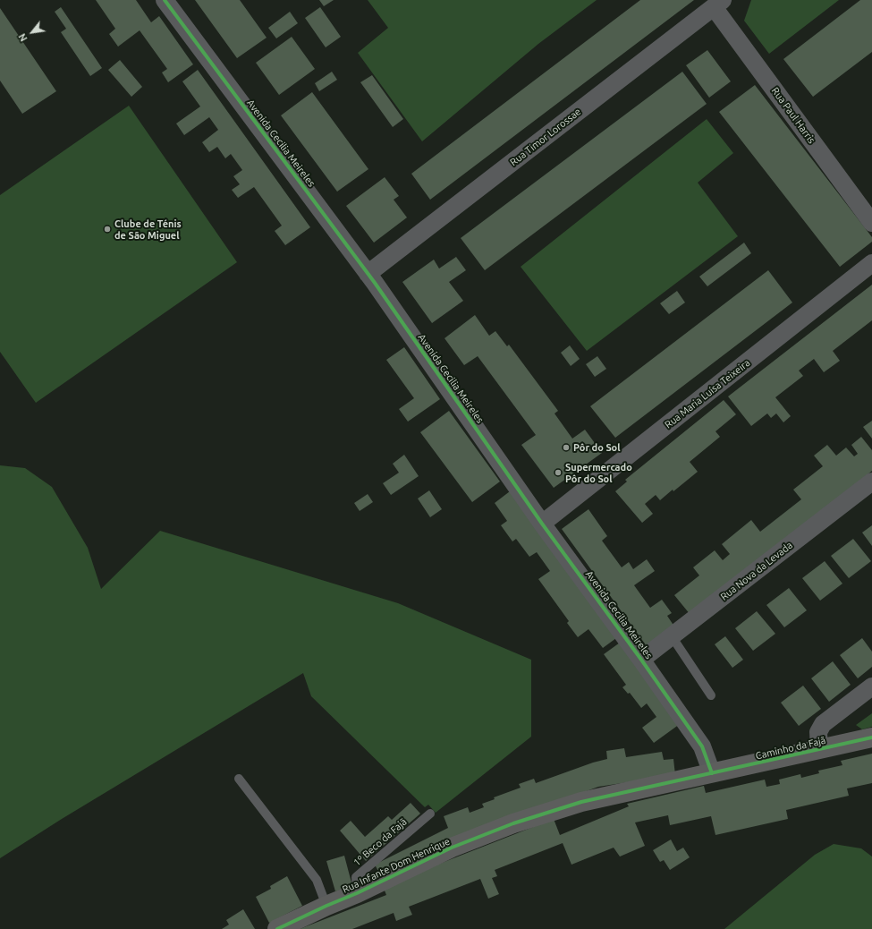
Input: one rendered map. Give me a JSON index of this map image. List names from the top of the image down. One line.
{"streets":{"street":["Rua Paul Harris","Rua Timor Lorossae","Avenida Cecilia Meireles","Rua Maria Luísa Teixeira","Rua Nova da Levada","Caminho da Fajã","Rua Infante Dom Henrique"],"lane":["1º Beco da Fajã"]},"crossings":[["Rua Paul Harris","Rua Timor Lorossae"],["Rua Timor Lorossae","Avenida Cecilia Meireles"],["Avenida Cecilia Meireles","Rua Maria Luísa Teixeira"],["Avenida Cecilia Meireles","Rua Nova da Levada"],["Avenida Cecilia Meireles","Caminho da Fajã"],["Avenida Cecilia Meireles","Rua Infante Dom Henrique"],["Caminho da Fajã","Rua Infante Dom Henrique"],["1º Beco da Fajã","Rua Infante Dom Henrique"]],"places":["Clube de Ténis de São Miguel","Pôr do Sol","Supermercado Pôr do Sol"],"north":"bottom left"}
